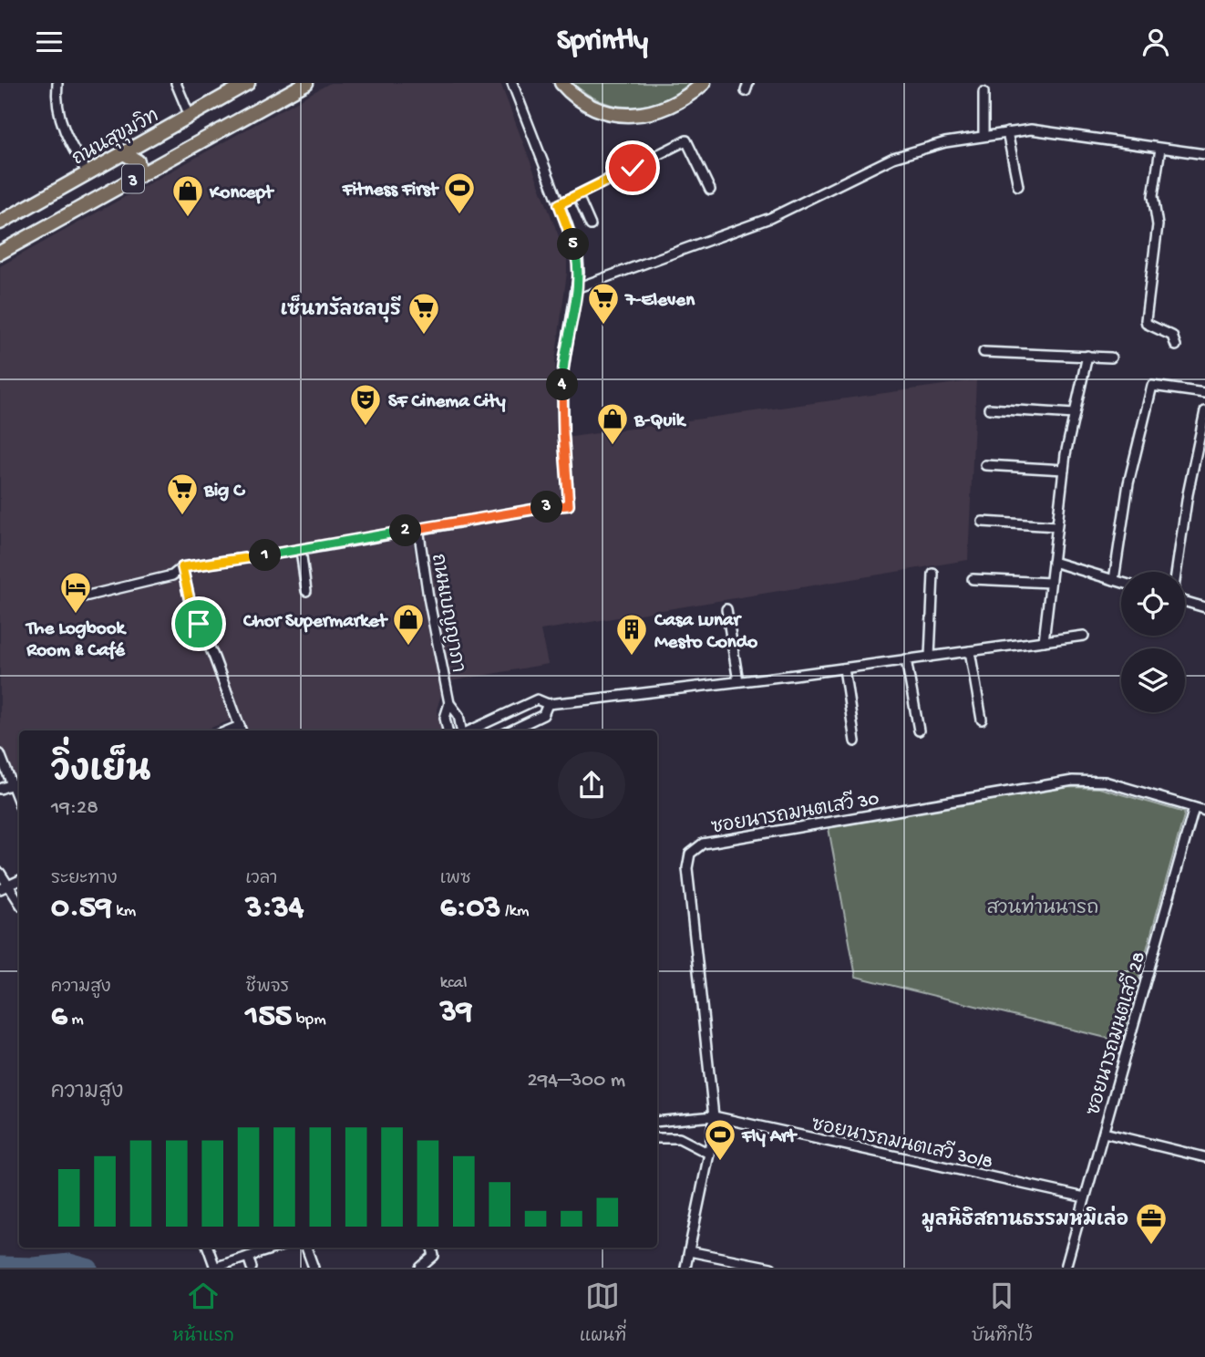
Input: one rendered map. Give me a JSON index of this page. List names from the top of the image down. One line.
{"streets":{"main road":["ถนนสุขุมวิท","3"],"street":["ถนนเบญญาภา","ซอยนารถมนตเสวี 30","ซอยนารถมนตเสวี 28","ซอยนารถมนตเสวี 30/8"]},"crossings":[["ซอยนารถมนตเสวี 30","ซอยนารถมนตเสวี 28"],["ซอยนารถมนตเสวี 30","ซอยนารถมนตเสวี 30/8"],["ซอยนารถมนตเสวี 28","ซอยนารถมนตเสวี 30/8"]],"parks":["สวนท่านนารถ"],"places":{"sports":["Fitness First","Fly Art"],"shop":["Koncept","B-Quik","Chor Supermarket"],"supermarket":["7-Eleven","เซ็นทรัลชลบุรี","Big C"],"theatre":["SF Cinema City"],"hotel":["The Logbook Room & Café"],"building":["Casa Lunar Mesto Condo"],"office":["มูลนิธิสถานธรรมหมิเล่อ"]},"page":{"header":"Sprintly","pins":["5","4","3","2","1"],"heading":["วิ่งเย็น","19:28"],"stats":[["ระยะทาง","0.59 km"],["เวลา","3:34"],["เพซ","6:03 /km"],["ความสูง","6 m"],["ชีพจร","155 bpm"],["kcal","39"]],"chart":["ความสูง","294–300 m"],"tabs":["หน้าแรก","แผนที่","บันทึกไว้"]}}
